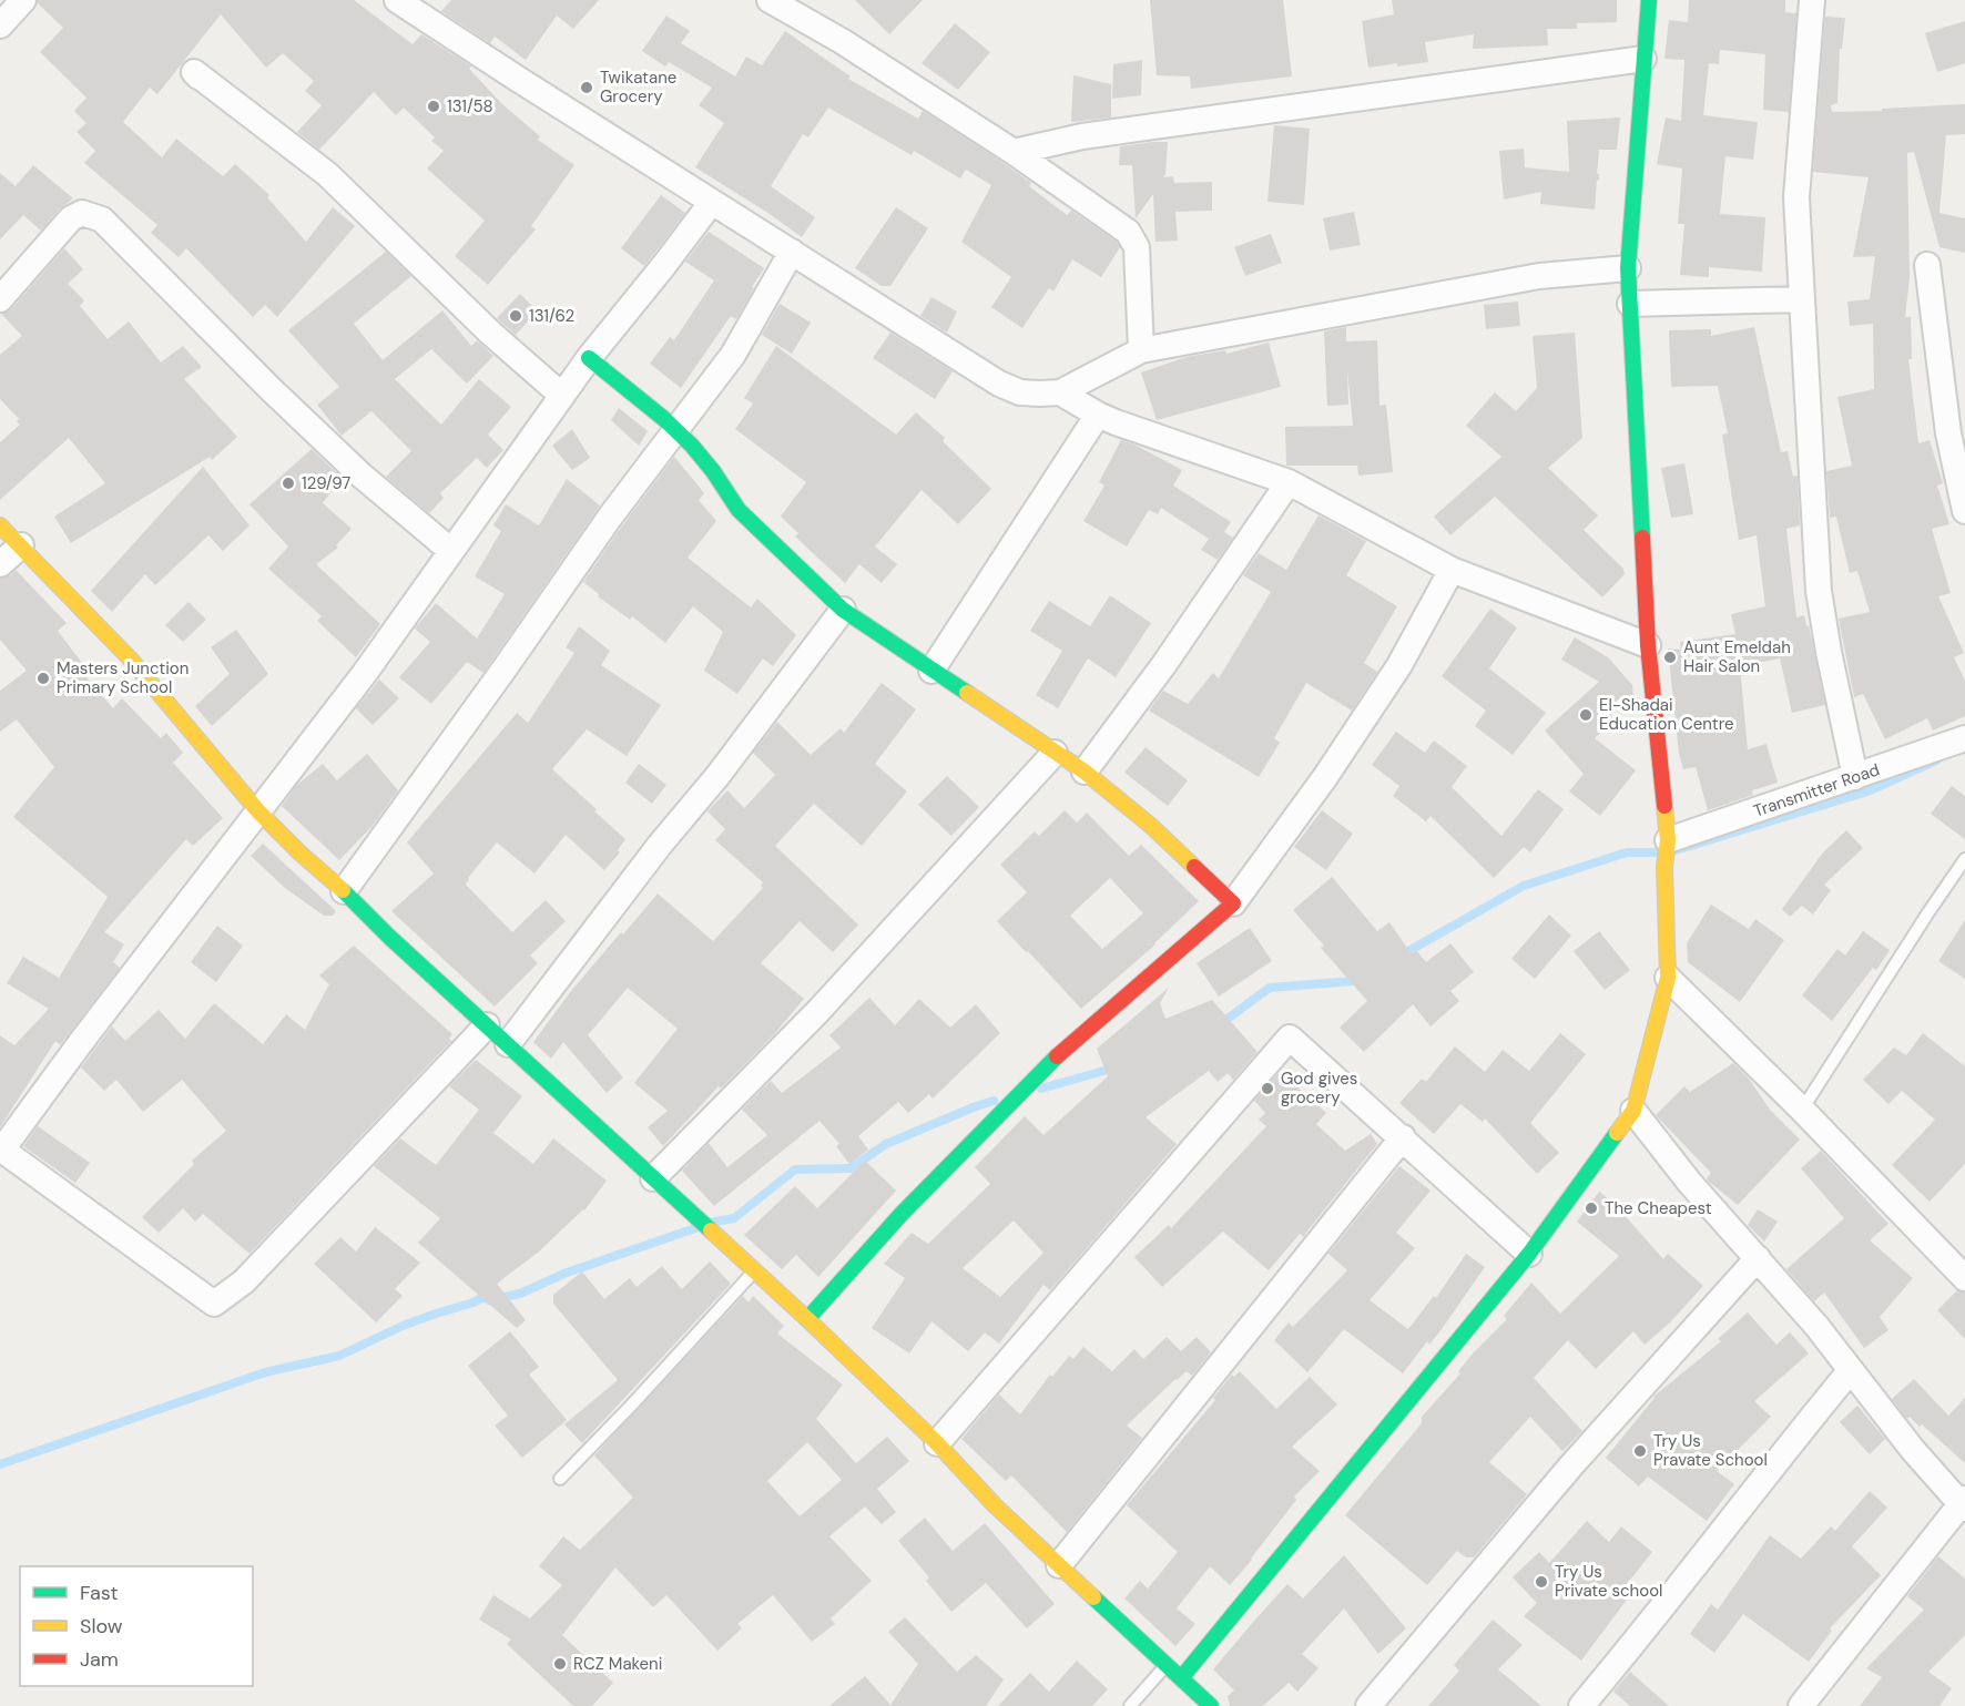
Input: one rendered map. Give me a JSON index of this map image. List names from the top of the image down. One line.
{"streets":{"street":["Transmitter Road"]},"places":["Twikatane Grocery","131/58","131/62","129/97","Aunt Emeldah Hair Salon","Masters Junction Primary School","El-Shadai Education Centre","God gives grocery","The Cheapest","Try Us Pravate School","Try Us Private school","RCZ Makeni"],"legend":["Fast","Slow","Jam"]}
